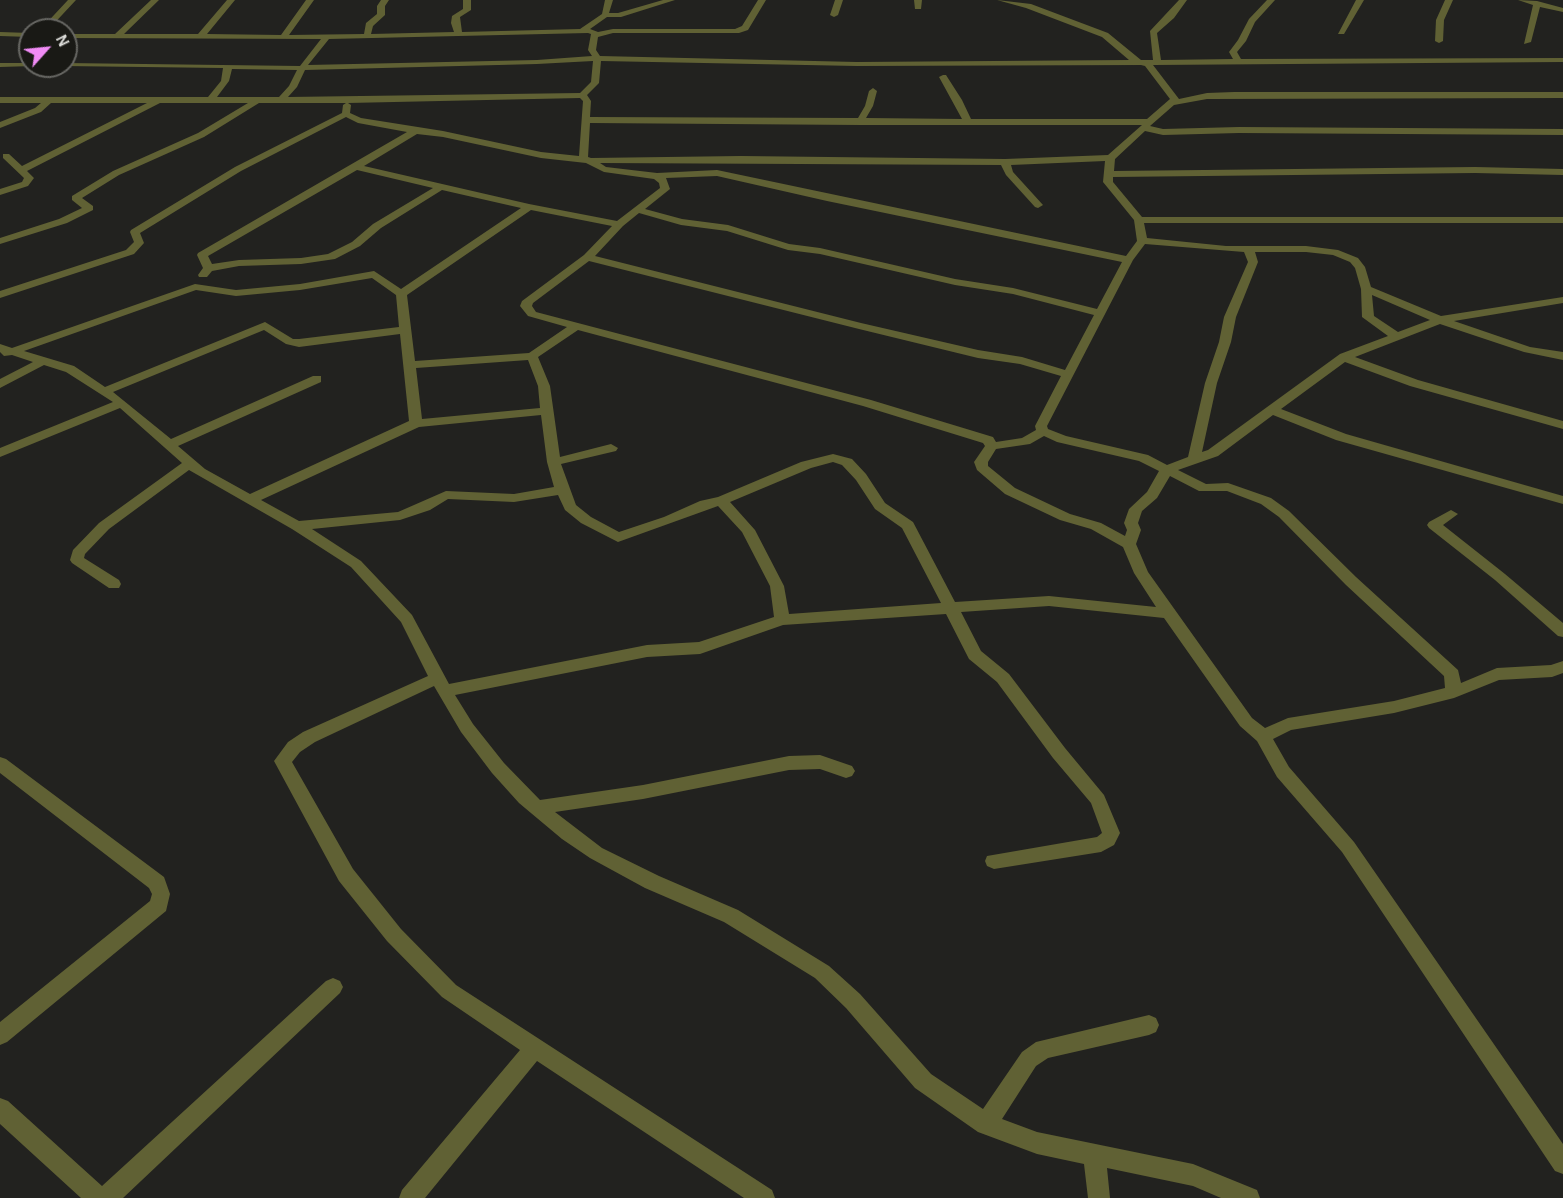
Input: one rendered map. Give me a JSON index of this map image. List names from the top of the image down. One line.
{"north":"top right"}
